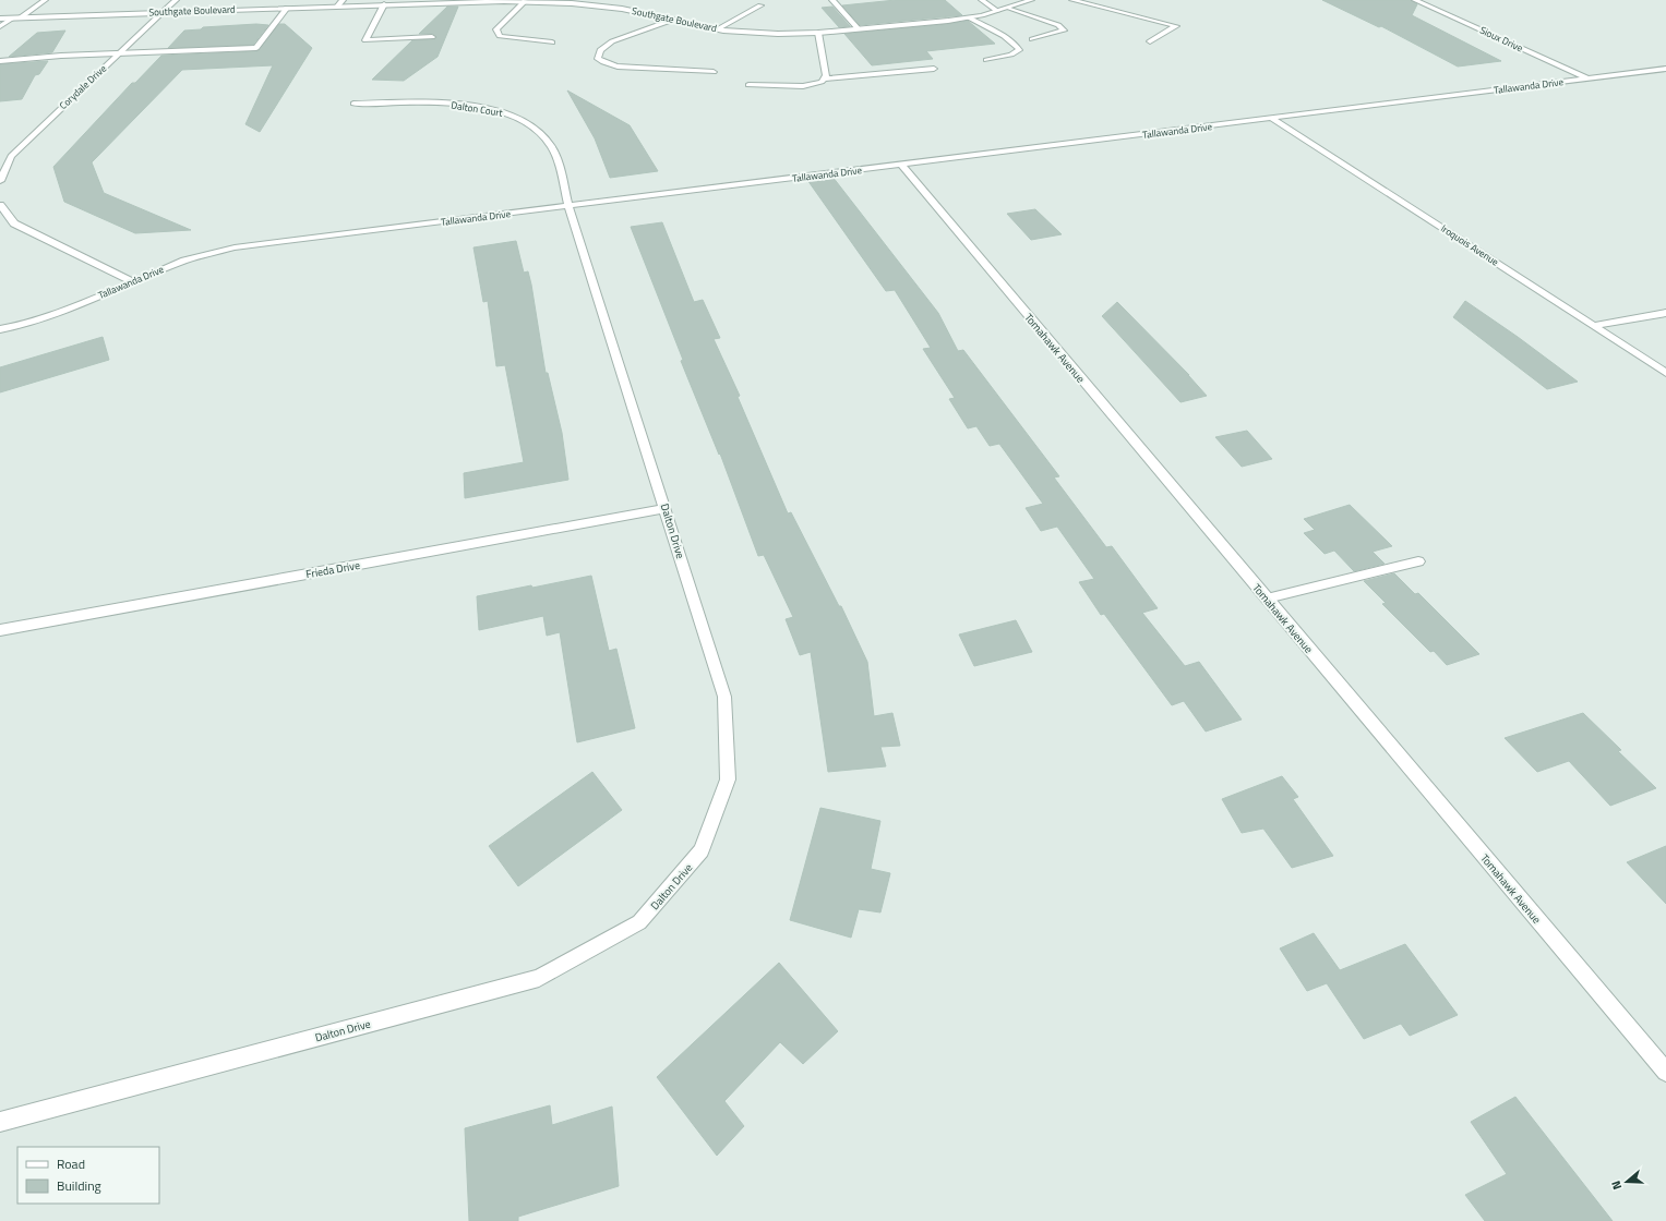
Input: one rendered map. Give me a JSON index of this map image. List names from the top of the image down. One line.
{"streets":{"street":["Southgate Boulevard","Sioux Drive","Tallawanda Drive","Corydale Drive","Dalton Court","Iroquois Avenue","Tomahawk Avenue","Dalton Drive","Frieda Drive"]},"crossings":[["Southgate Boulevard","Corydale Drive"],["Sioux Drive","Tallawanda Drive"],["Tallawanda Drive","Dalton Court"],["Tallawanda Drive","Iroquois Avenue"],["Tallawanda Drive","Tomahawk Avenue"],["Tallawanda Drive","Dalton Drive"],["Dalton Court","Dalton Drive"],["Dalton Drive","Frieda Drive"]],"legend":["Road","Building"],"north":"left"}
